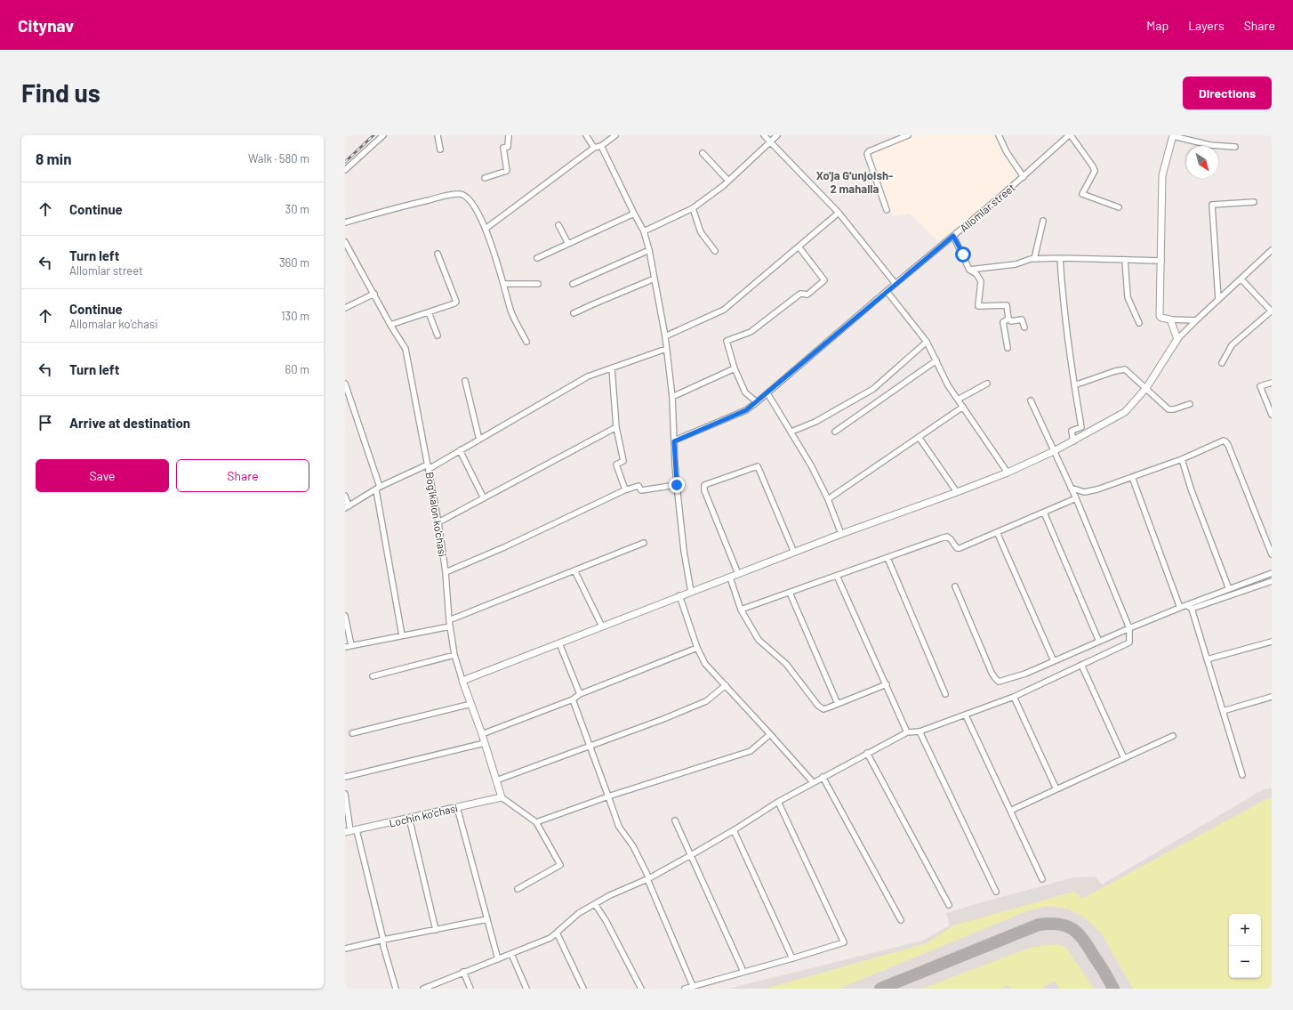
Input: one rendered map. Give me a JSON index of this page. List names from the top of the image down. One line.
{"streets":{"street":["Allomlar street","Bog'ikalon ko'chasi","Lochin ko'chasi"]},"crossings":[["Bog'ikalon ko'chasi","Lochin ko'chasi"]],"districts":["Xo'ja G'unjoish- 2 mahalla"],"north":"bottom right","page":{"header":"Citynav","nav":["Map","Layers","Share"],"buttons":["Directions",["Save","Share"]],"title":"Find us","heading":["8 min","Walk · 580 m"],"list":[["Continue","30 m"],["Turn left","Allomlar street","360 m"],["Continue","Allomalar ko'chasi","130 m"],["Turn left","60 m"],"Arrive at destination"],"map_buttons":["+","−"]}}
